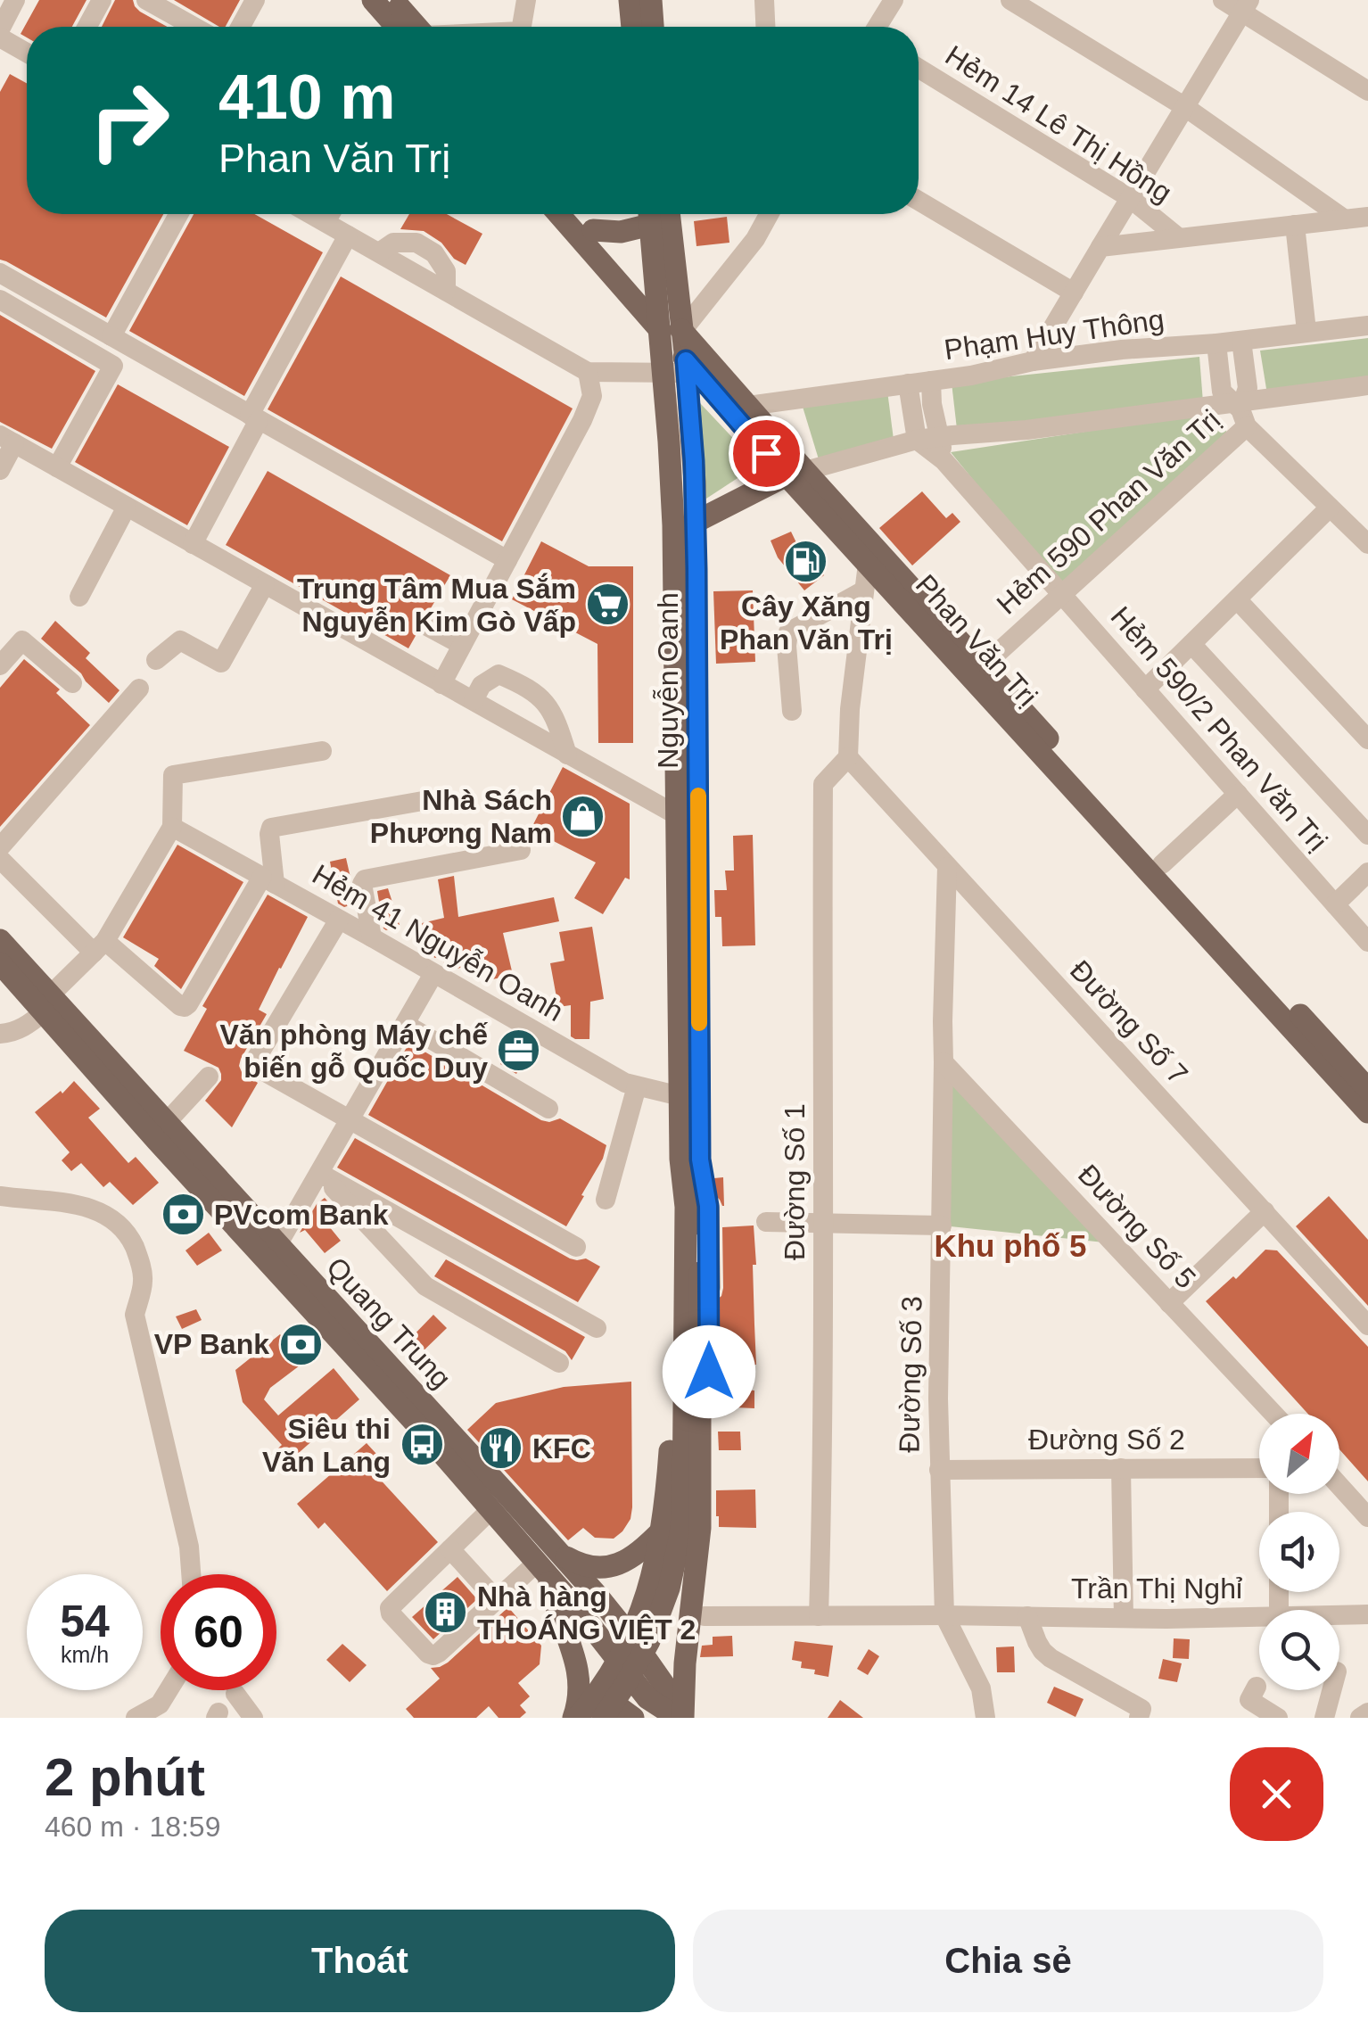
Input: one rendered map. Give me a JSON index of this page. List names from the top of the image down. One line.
{"streets":{"main road":["Phan Văn Trị","Nguyễn Oanh","Quang Trung"],"street":["Hẻm 14 Lê Thị Hồng","Phạm Huy Thông","Hẻm 590 Phan Văn Trị","Hẻm 590/2 Phan Văn Trị","Hẻm 41 Nguyễn Oanh","Đường Số 7","Đường Số 1","Đường Số 5","Đường Số 3","Đường Số 2","Trần Thị Nghỉ"]},"crossings":[["Phạm Huy Thông","Phan Văn Trị"],["Hẻm 590 Phan Văn Trị","Phan Văn Trị"],["Hẻm 590 Phan Văn Trị","Hẻm 590/2 Phan Văn Trị"],["Phan Văn Trị","Nguyễn Oanh"],["Nguyễn Oanh","Hẻm 41 Nguyễn Oanh"],["Nguyễn Oanh","Quang Trung"],["Đường Số 7","Đường Số 1"],["Đường Số 7","Đường Số 3"],["Đường Số 1","Trần Thị Nghỉ"],["Đường Số 5","Đường Số 3"],["Đường Số 3","Đường Số 2"],["Đường Số 3","Trần Thị Nghỉ"]],"districts":["Khu phố 5"],"places":{"fuel station":["Cây Xăng Phan Văn Trị"],"supermarket":["Trung Tâm Mua Sắm Nguyễn Kim Gò Vấp"],"shop":["Nhà Sách Phương Nam"],"office":["Văn phòng Máy chế biến gỗ Quốc Duy"],"bank":["PVcom Bank","VP Bank"],"bus stop":["Siêu thi Văn Lang"],"restaurant":["KFC"],"building":["Nhà hàng THOÁNG VIỆT 2"]},"north":"top right","page":{"turn":["410 m","Phan Văn Trị"],"speed":"54 km/h","limit":"60","heading":["2 phút","460 m · 18:59"],"buttons":["Thoát","Chia sẻ"]}}
